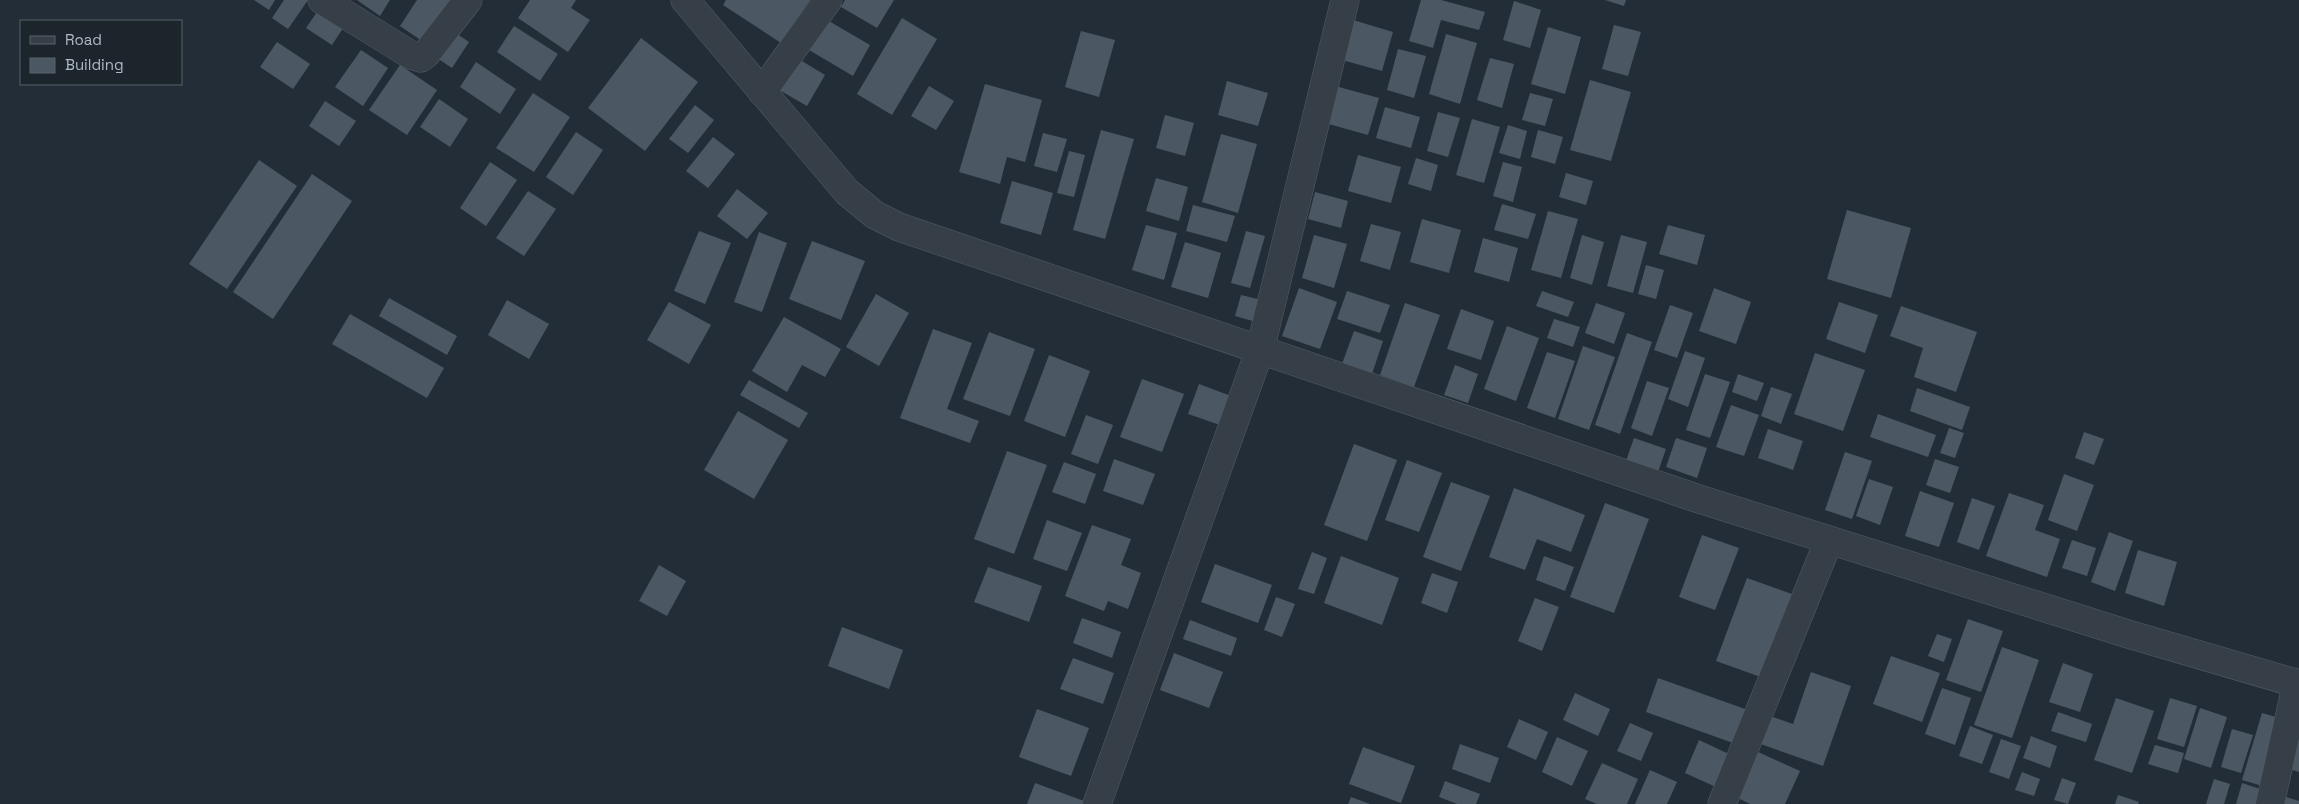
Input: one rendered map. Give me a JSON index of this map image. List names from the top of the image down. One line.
{"legend":["Road","Building"]}
